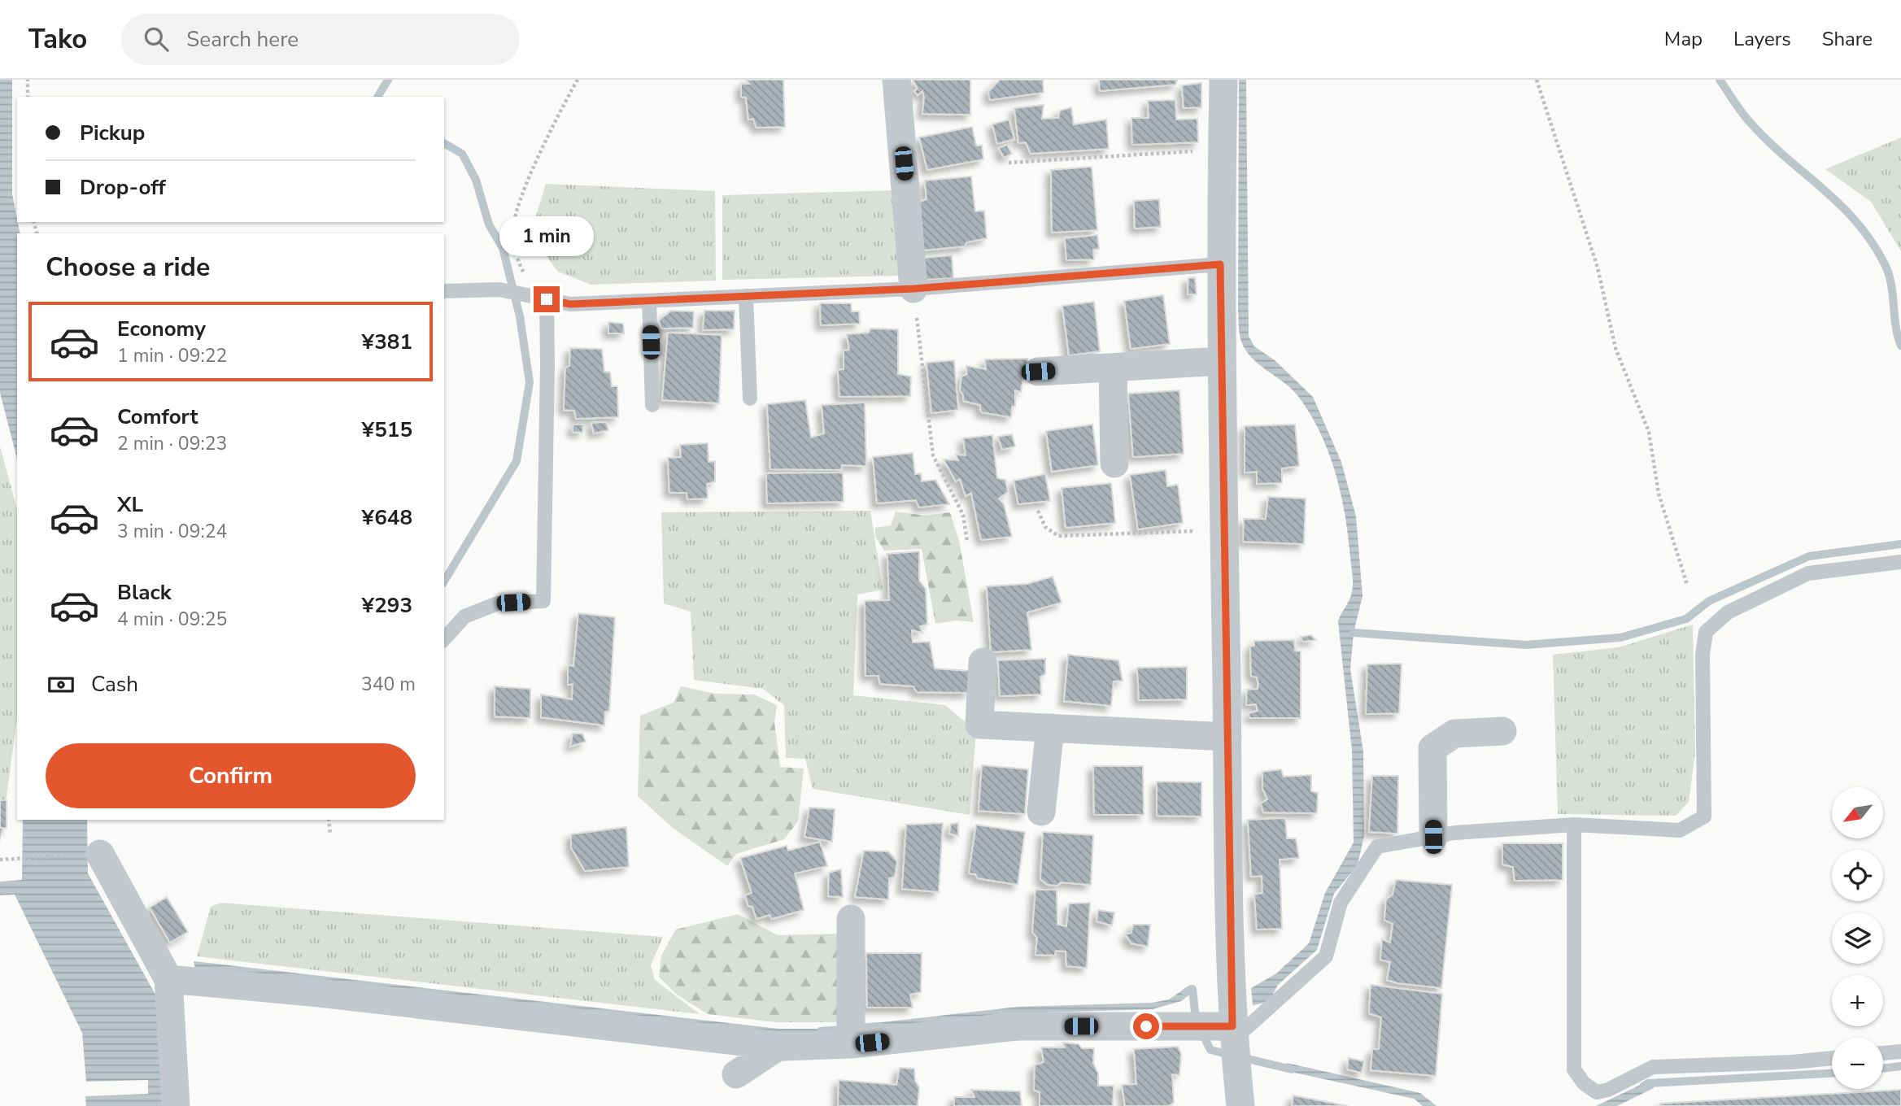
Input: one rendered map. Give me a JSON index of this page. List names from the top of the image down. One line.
{"north":"bottom left","page":{"header":"Tako","search":"Search here","nav":["Map","Layers","Share"],"banner":["Pickup","Drop-off"],"bubble":"1 min","heading":"Choose a ride","list":[{"name":"Economy","note":"1 min · 09:22","value":"¥381"},{"name":"Comfort","note":"2 min · 09:23","value":"¥515"},{"name":"XL","note":"3 min · 09:24","value":"¥648"},{"name":"Black","note":"4 min · 09:25","value":"¥293"}],"pay":["Cash","340 m"],"buttons":"Confirm","map_buttons":["+","−"]}}
